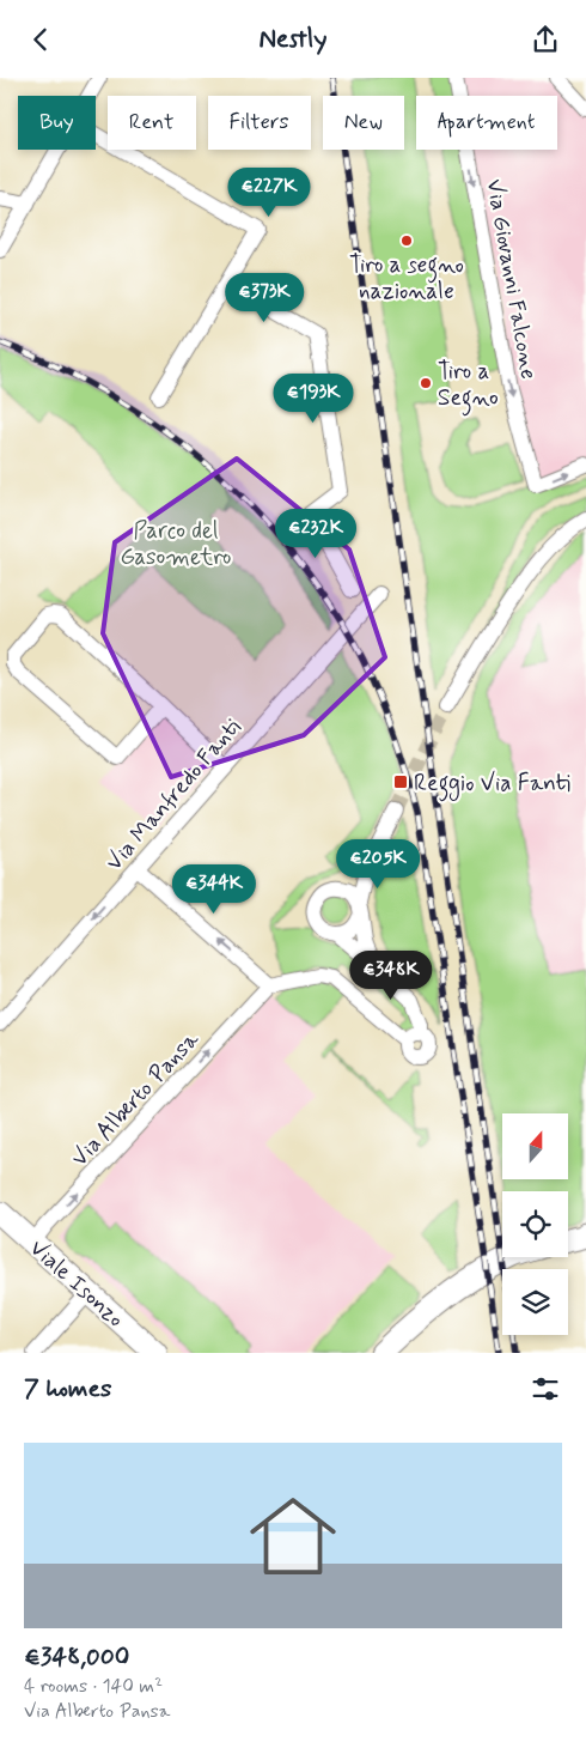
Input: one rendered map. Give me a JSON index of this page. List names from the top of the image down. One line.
{"streets":{"main road":["Viale Isonzo"],"street":["Via Giovanni Falcone","Via Manfredo Fanti","Via Alberto Pansa"]},"crossings":[["Via Alberto Pansa","Viale Isonzo"]],"one_way":["Via Giovanni Falcone","Via Manfredo Fanti","Via Alberto Pansa"],"parks":["Parco del Gasometro"],"places":{"other":["Tiro a segno nazionale","Tiro a Segno"],"transit":["Reggio Via Fanti"]},"north":"top","page":{"header":"Nestly","chip":["Buy","Rent","Filters","New","Apartment"],"price":["€227K","€373K","€193K","€232K","€205K","€344K","€348K"],"heading":"7 homes","list":[{"name":"€348,000","note":"4 rooms · 140 m² · Via Alberto Pansa"}]}}
